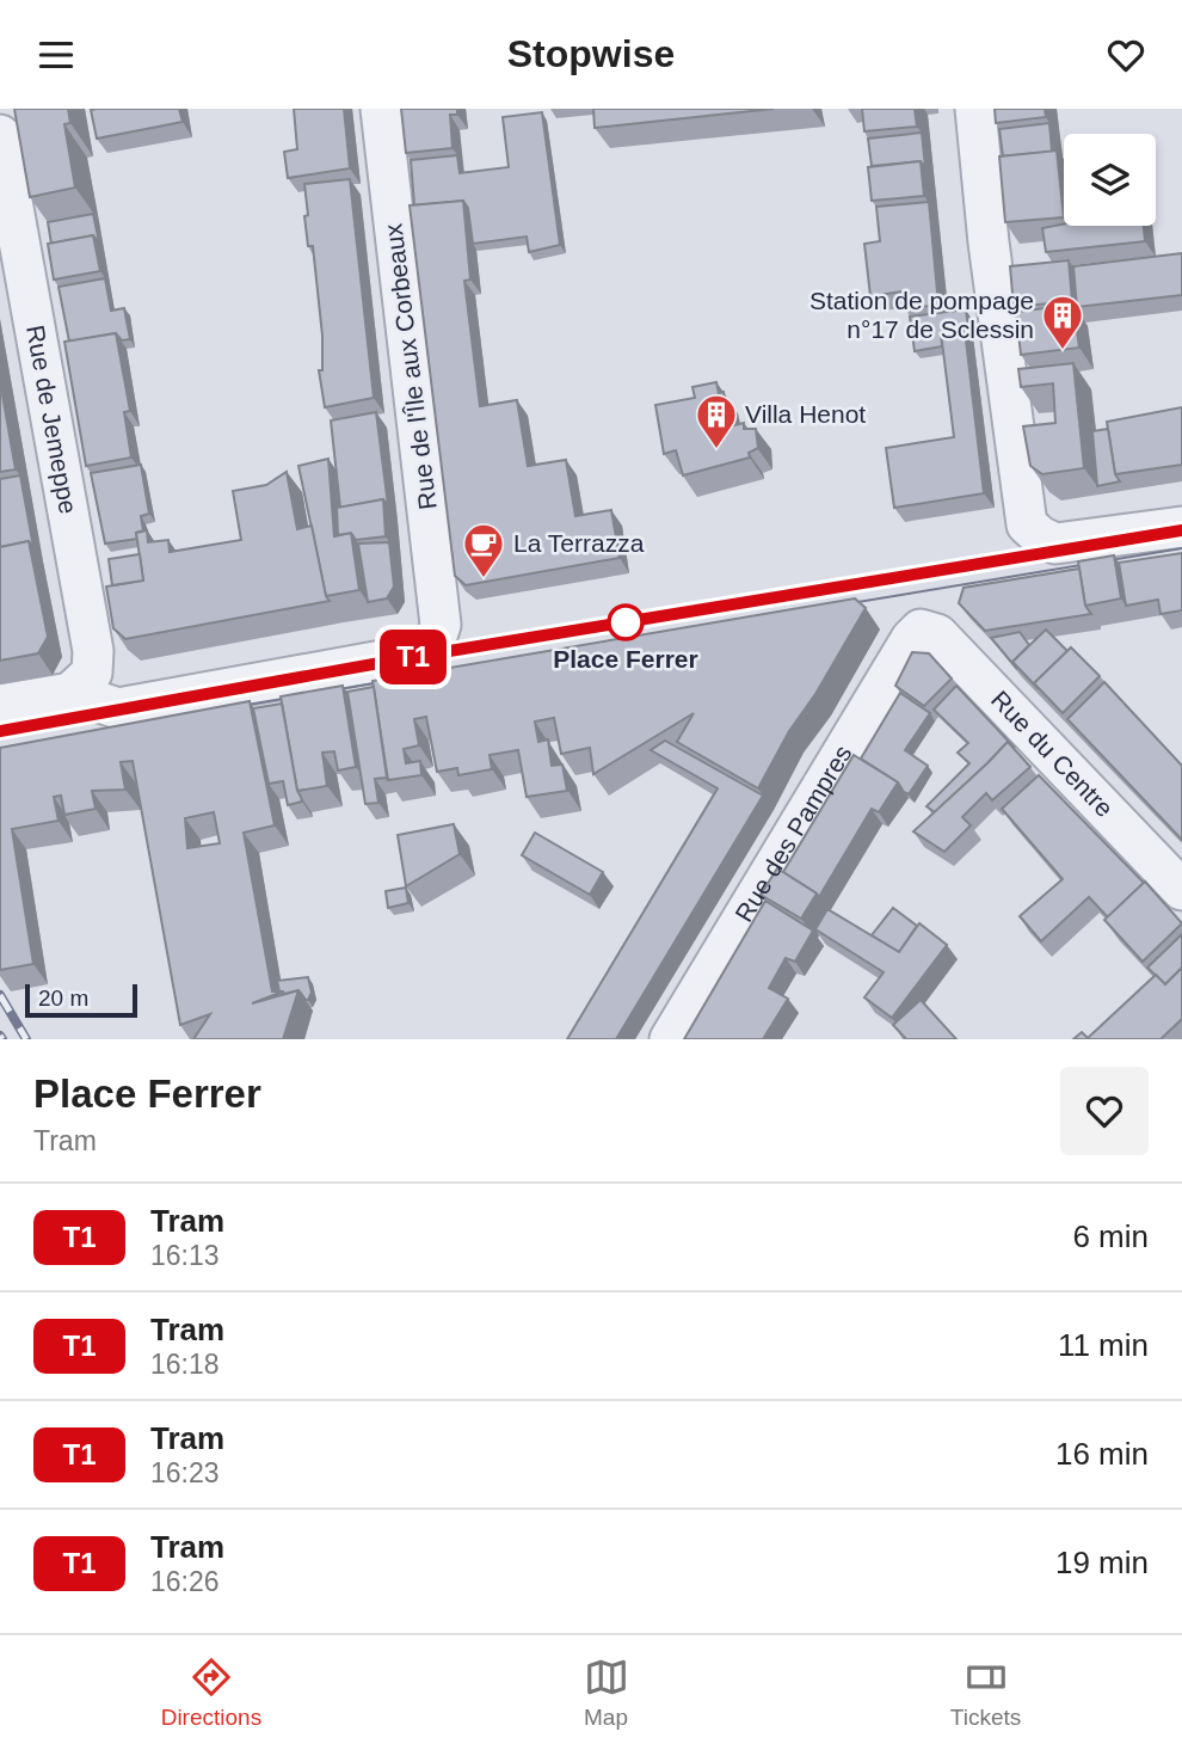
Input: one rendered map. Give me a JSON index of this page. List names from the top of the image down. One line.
{"streets":{"street":["Rue de l'Île aux Corbeaux","Rue de Jemeppe","Rue du Centre","Rue des Pampres"]},"crossings":[["Rue de l'Île aux Corbeaux","Rue de Jemeppe"],["Rue du Centre","Rue des Pampres"]],"places":{"building":["Station de pompage n°17 de Sclessin","Villa Henot"],"cafe":["La Terrazza"],"other":["Place Ferrer"]},"lines":["tram line T1"],"scale_bar":"20 m","page":{"header":"Stopwise","on_map":"T1","scale":"20 m","heading":["Place Ferrer","Tram"],"list":[{"mark":"T1","name":"Tram","note":"16:13","value":"6 min"},{"mark":"T1","name":"Tram","note":"16:18","value":"11 min"},{"mark":"T1","name":"Tram","note":"16:23","value":"16 min"},{"mark":"T1","name":"Tram","note":"16:26","value":"19 min"}],"tabs":["Directions","Map","Tickets"]}}
